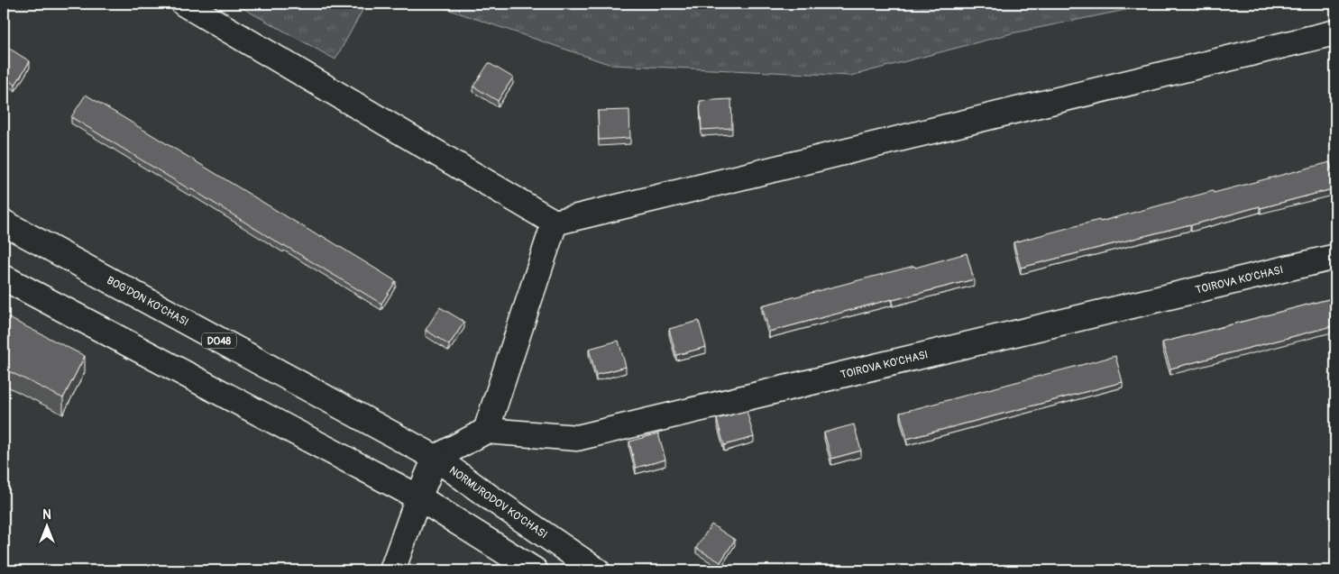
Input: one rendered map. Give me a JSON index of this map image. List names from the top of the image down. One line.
{"streets":{"street":["TOIROVA KO'CHASI","BOG'DON KO'CHASI","D048","NORMURODOV KO'CHASI"]},"crossings":[["BOG'DON KO'CHASI","NORMURODOV KO'CHASI"]],"north":"top"}
